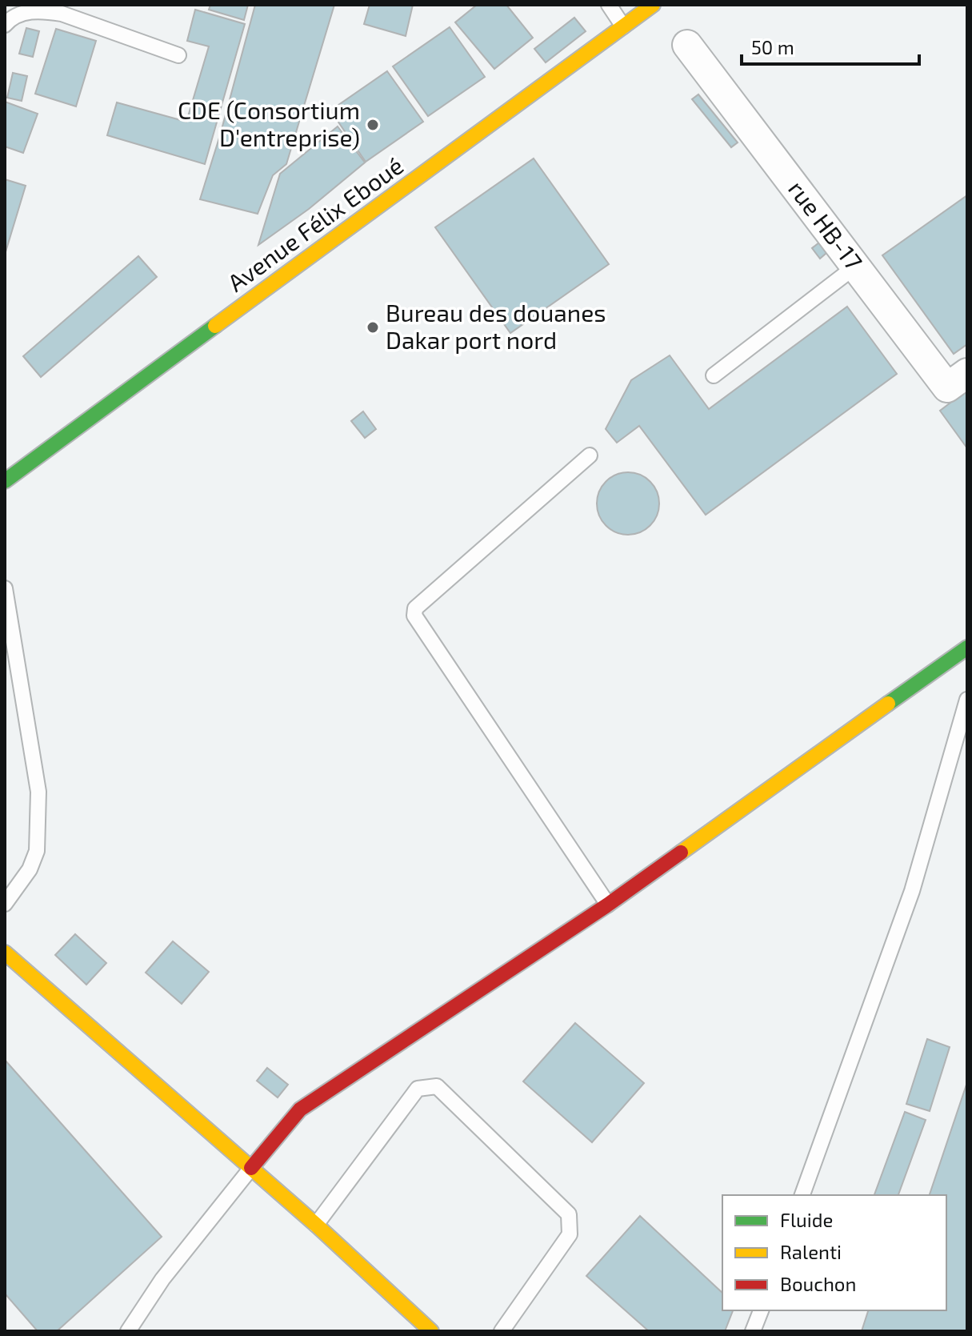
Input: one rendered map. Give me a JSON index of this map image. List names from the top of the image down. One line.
{"streets":{"street":["Avenue Félix Eboué","rue HB-17"]},"places":["CDE (Consortium D'entreprise)","Bureau des douanes Dakar port nord"],"legend":["Fluide","Ralenti","Bouchon"],"scale_bar":"50 m"}
